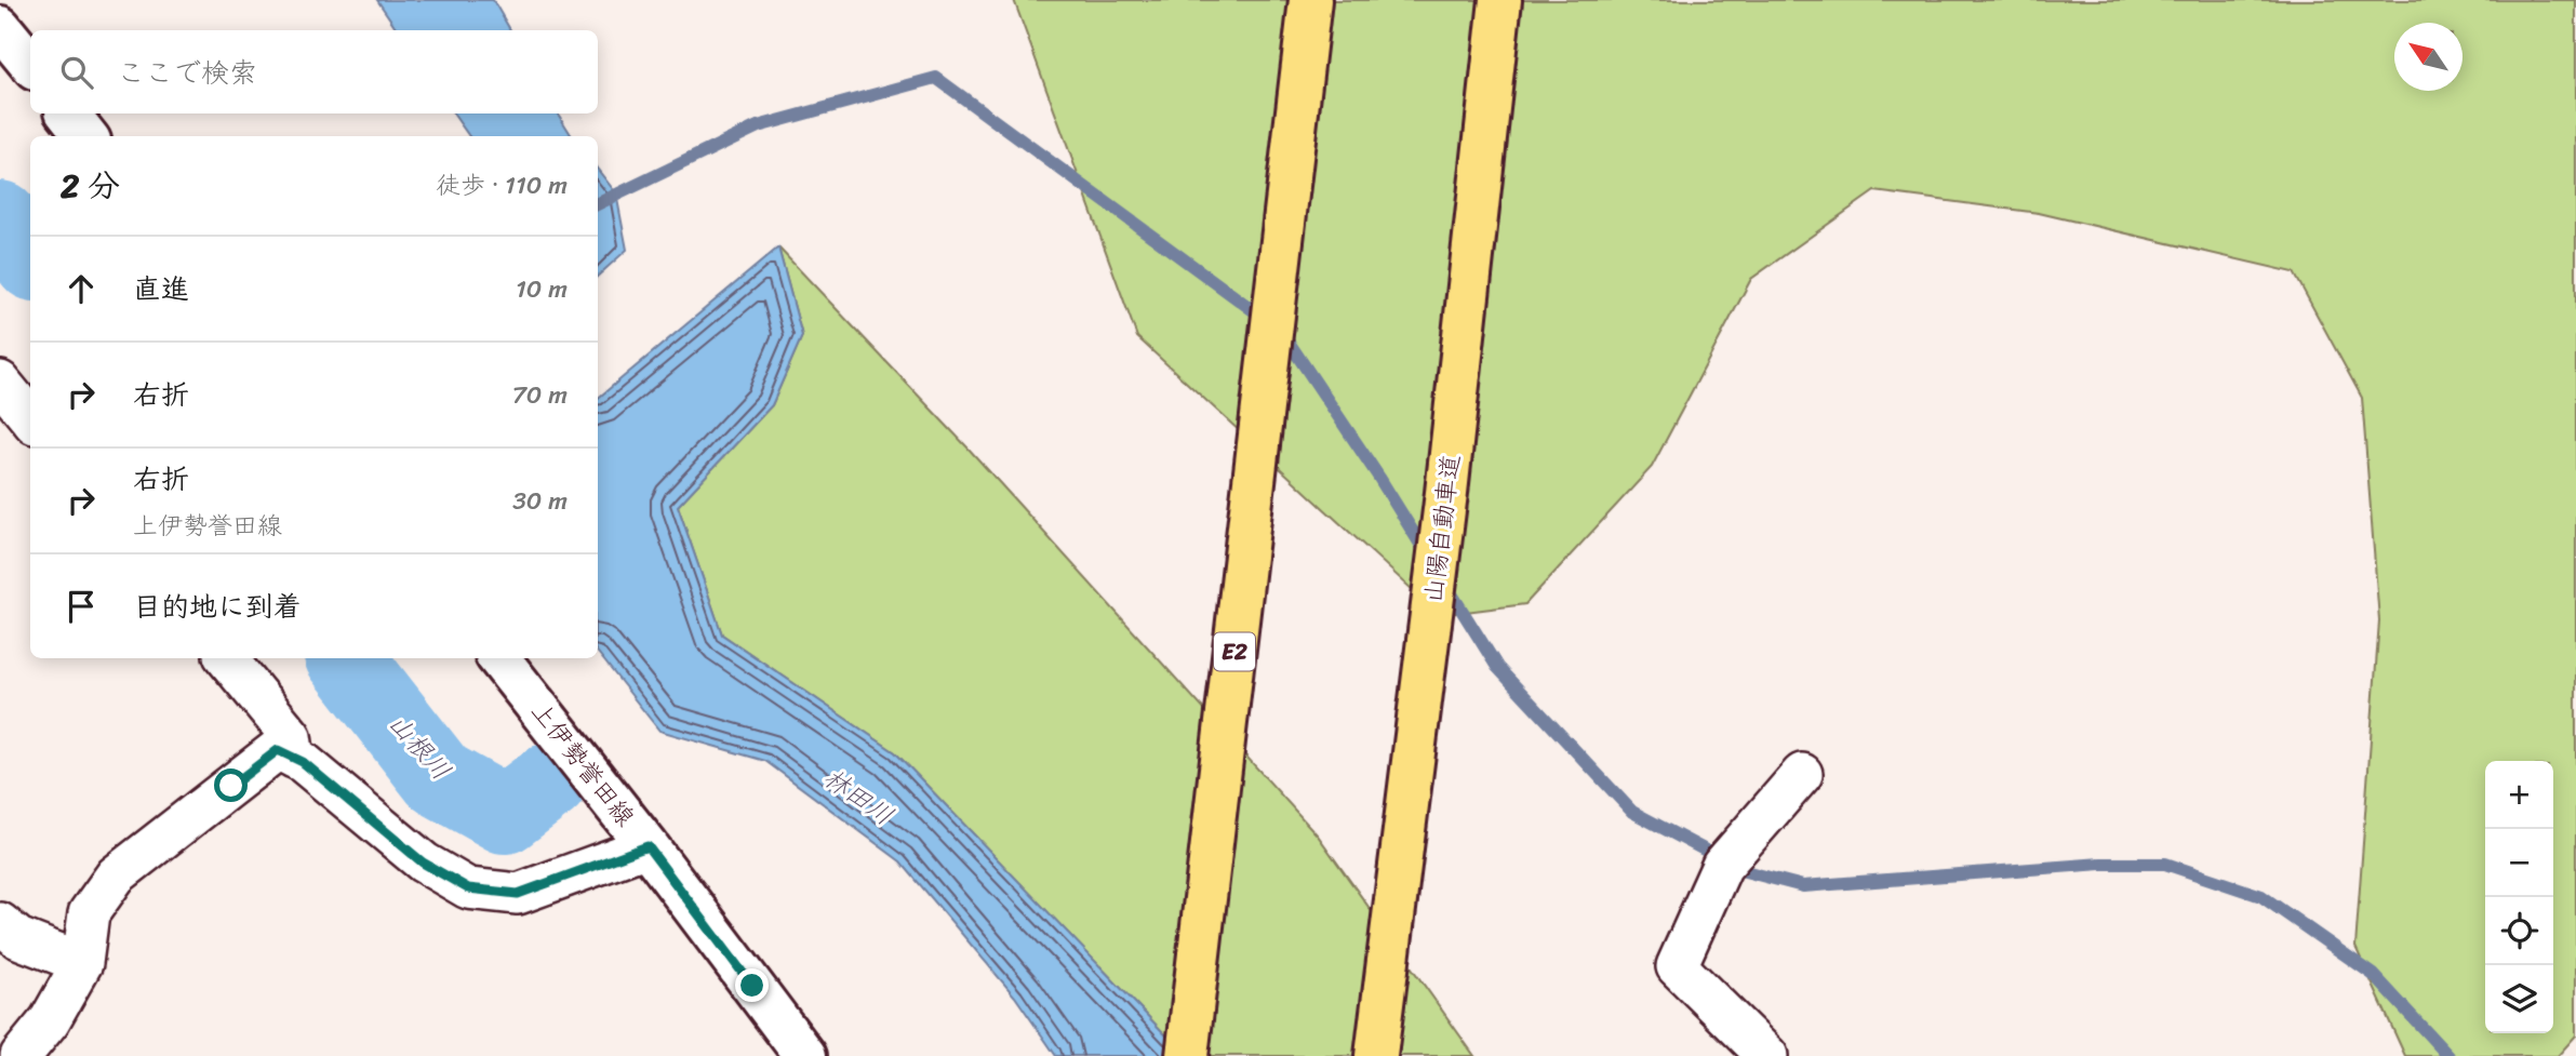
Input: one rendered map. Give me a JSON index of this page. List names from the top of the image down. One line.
{"streets":{"highway":["山陽自動車道","E2"],"main road":["上伊勢誉田線"]},"water":["山根川","林田川"],"north":"top left","page":{"search":"ここで検索","heading":["2 分","徒歩 · 110 m"],"list":[["直進","10 m"],["右折","70 m"],["右折","上伊勢誉田線","30 m"],"目的地に到着"],"map_buttons":["+","−"]}}
